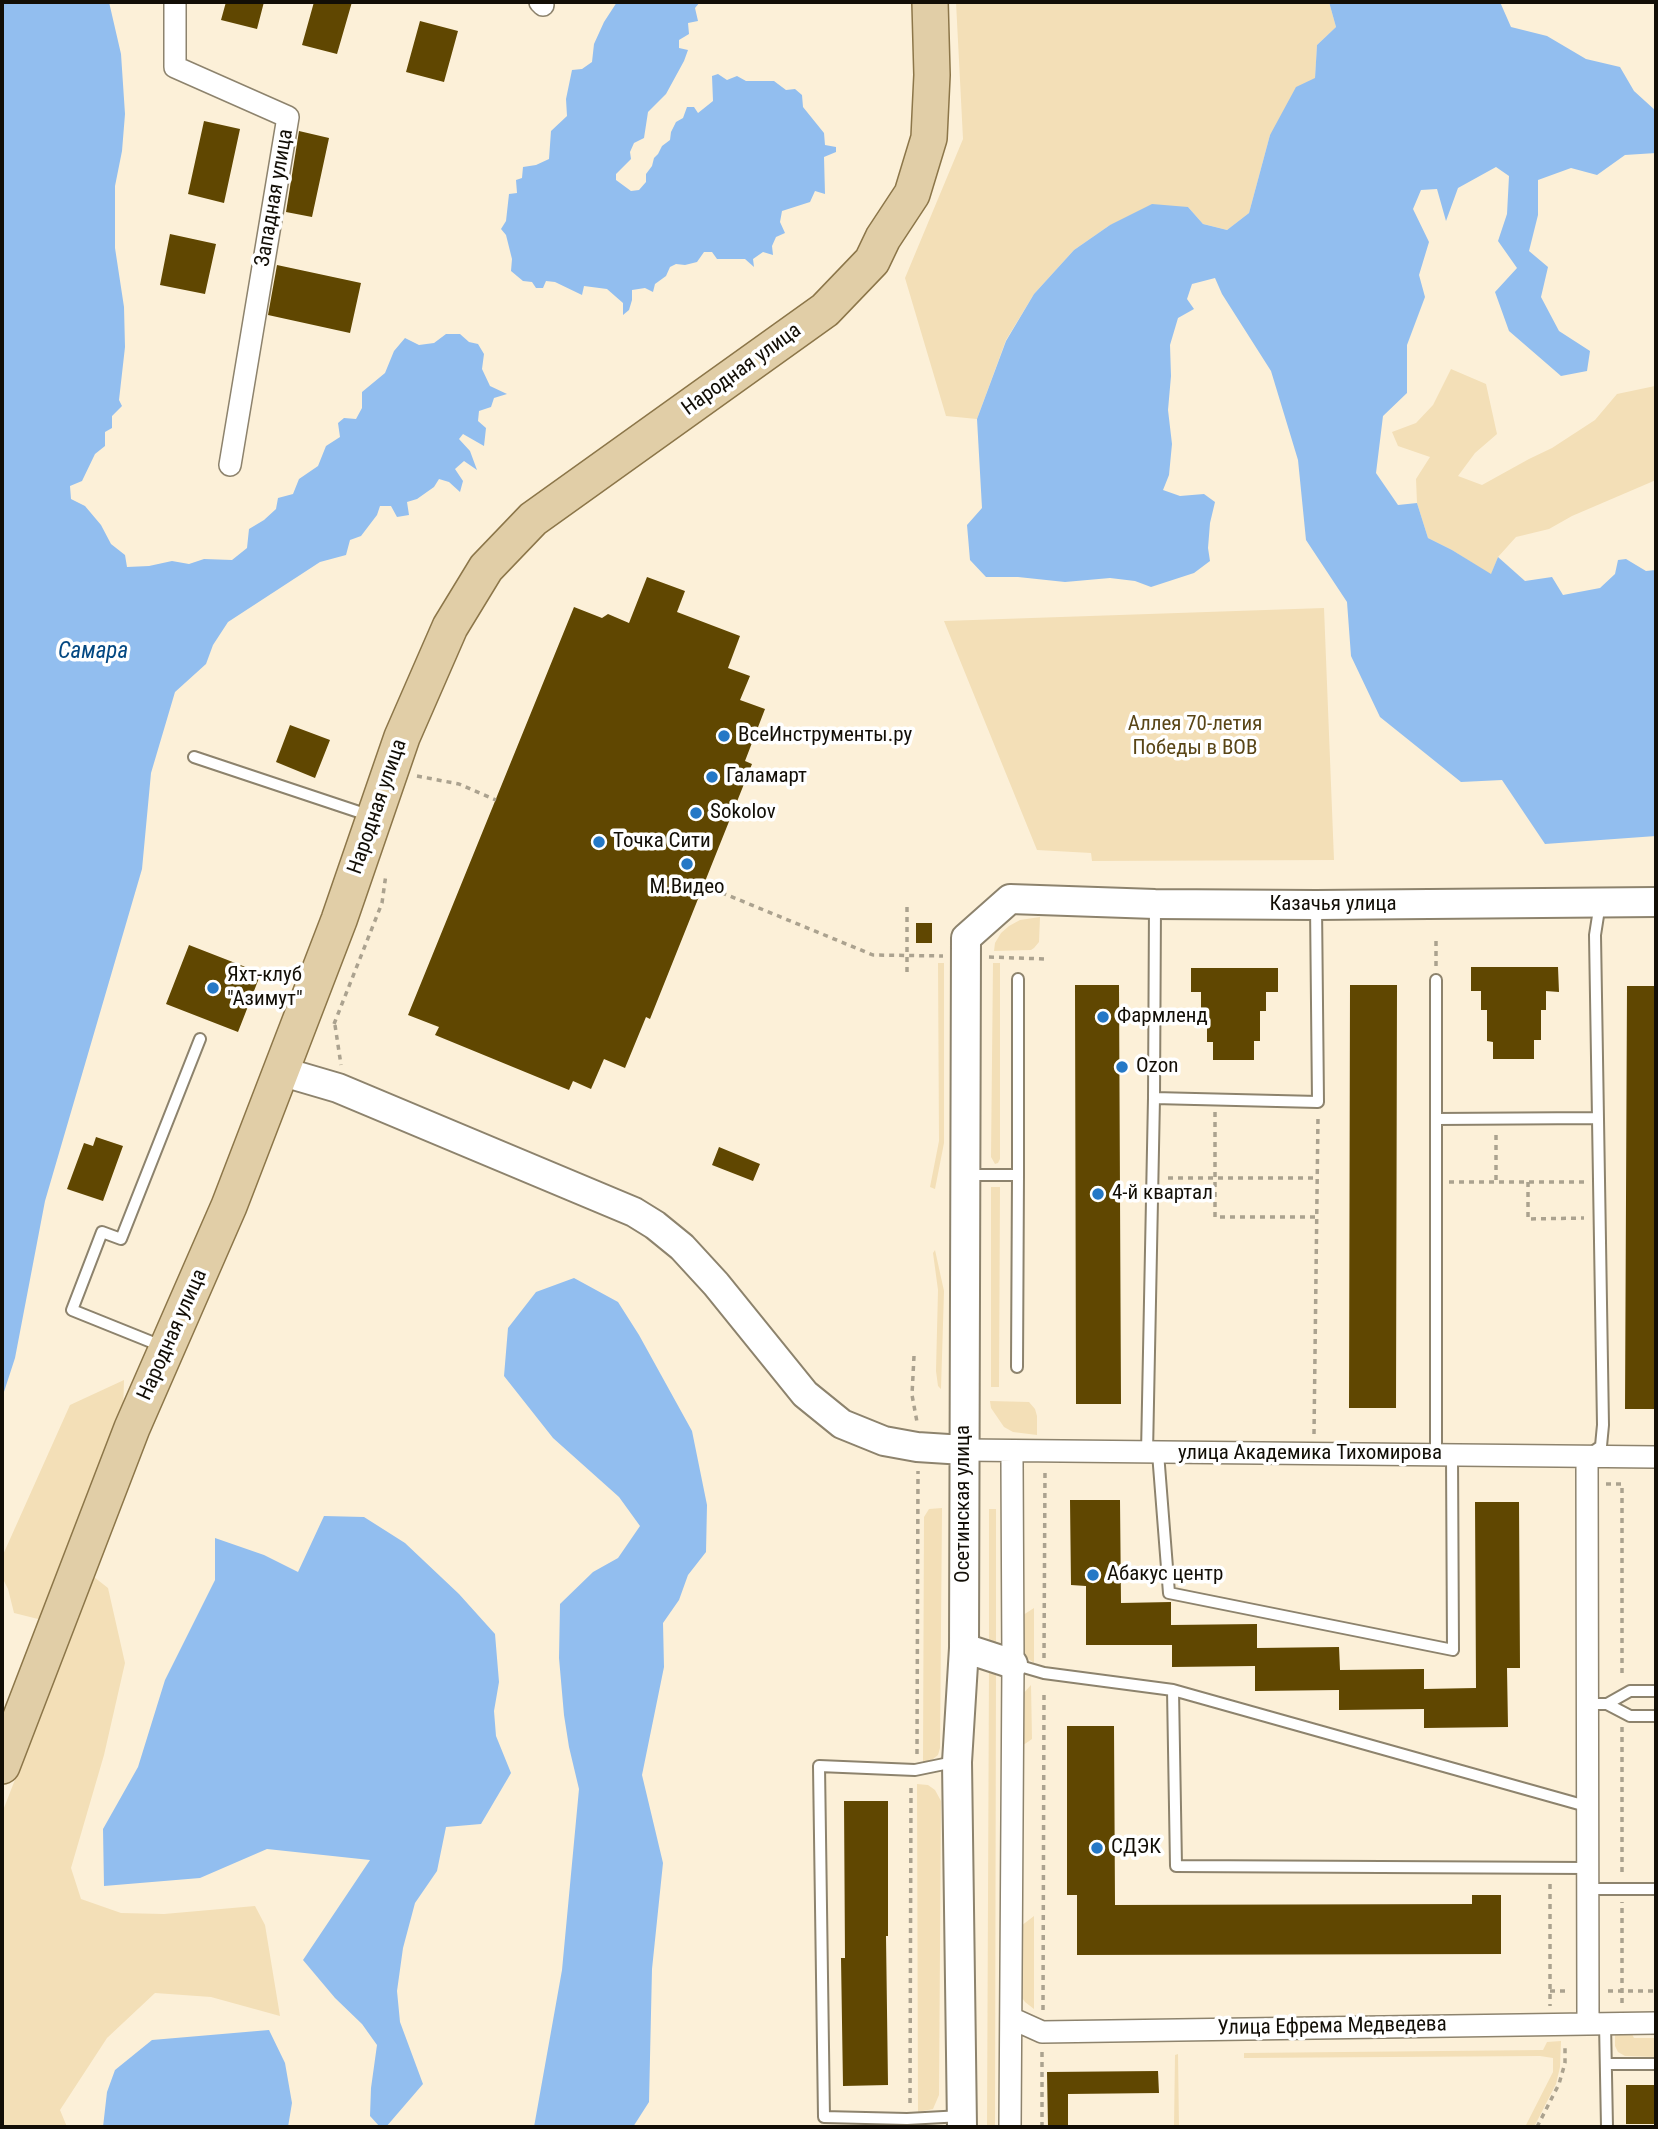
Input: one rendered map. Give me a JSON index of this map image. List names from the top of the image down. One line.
{"streets":{"main road":["Народная улица"],"street":["Западная улица","Казачья улица","улица Академика Тихомирова","Осетинская улица","Улица Ефрема Медведева"]},"crossings":[["Казачья улица","Осетинская улица"],["улица Академика Тихомирова","Осетинская улица"]],"water":["Самара"],"parks":["Аллея 70-летия Победы в ВОВ"],"places":["ВсеИнструменты.ру","Галамарт","Sokolov","Точка Сити","М.Видео","Яхт-клуб \"Азимут\"","Фармленд","Ozon","4-й квартал","Абакус центр","СДЭК"]}
